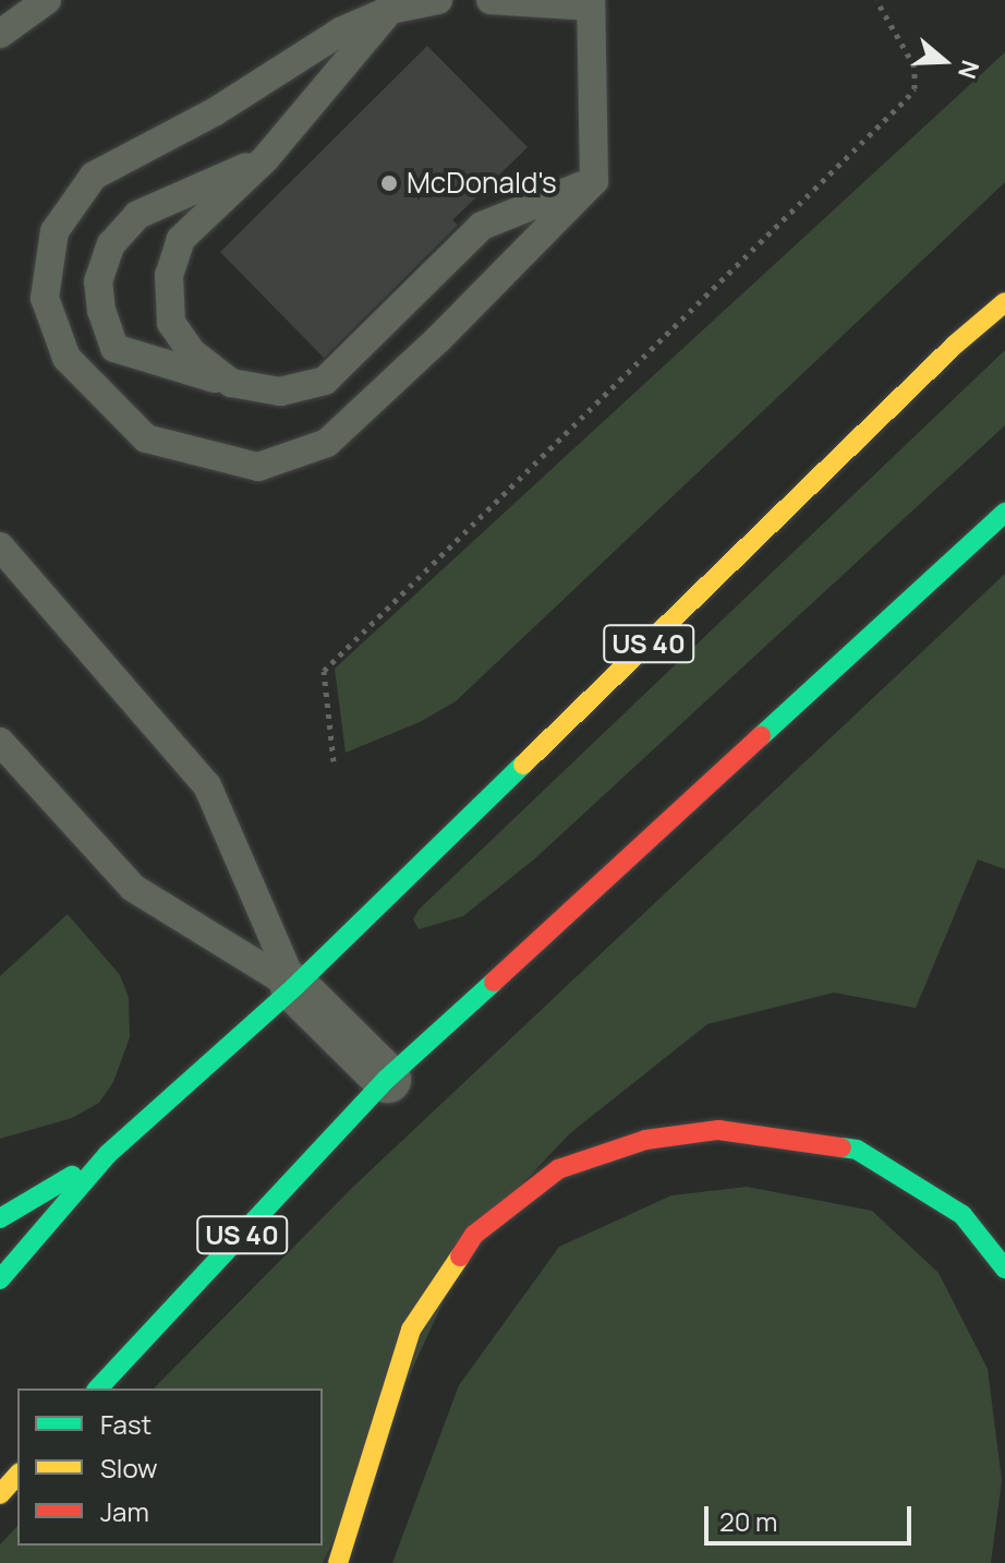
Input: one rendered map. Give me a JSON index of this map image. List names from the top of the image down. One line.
{"streets":{"main road":["US 40"]},"places":["McDonald's"],"legend":["Fast","Slow","Jam"],"scale_bar":"20 m","north":"right"}
